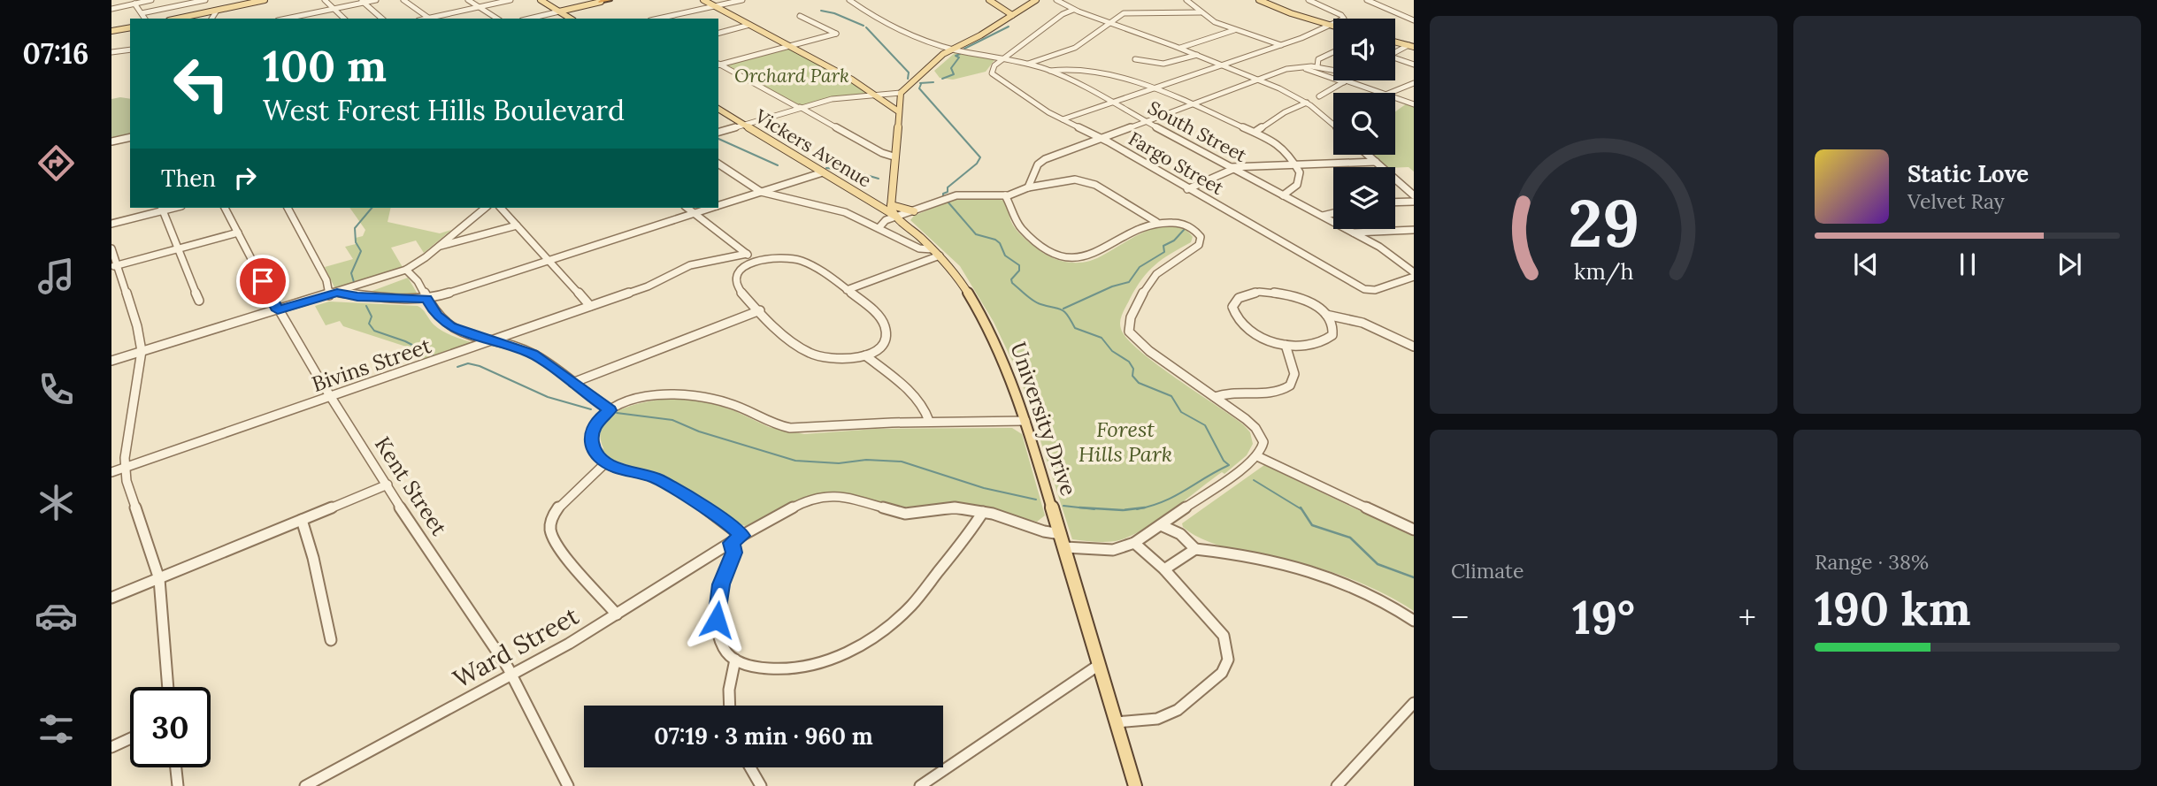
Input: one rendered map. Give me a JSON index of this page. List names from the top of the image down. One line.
{"streets":{"main road":["Vickers Avenue","University Drive"],"street":["South Street","Fargo Street","Bivins Street","Kent Street","Ward Street"]},"crossings":[["South Street","Fargo Street"],["Vickers Avenue","University Drive"],["Bivins Street","Kent Street"],["University Drive","Ward Street"],["Kent Street","Ward Street"]],"parks":["Orchard Park","Forest Hills Park"],"page":{"tabs":"07:16","turn":["100 m","West Forest Hills Boulevard"],"then":"Then","song":["Static Love","Velvet Ray"],"tile":["Climate",["Range · 38%","190 km"]],"heat":["−","19°","+"],"limit":"30","trip":"07:19 · 3 min · 960 m","gauge":["29","km/h"]}}
